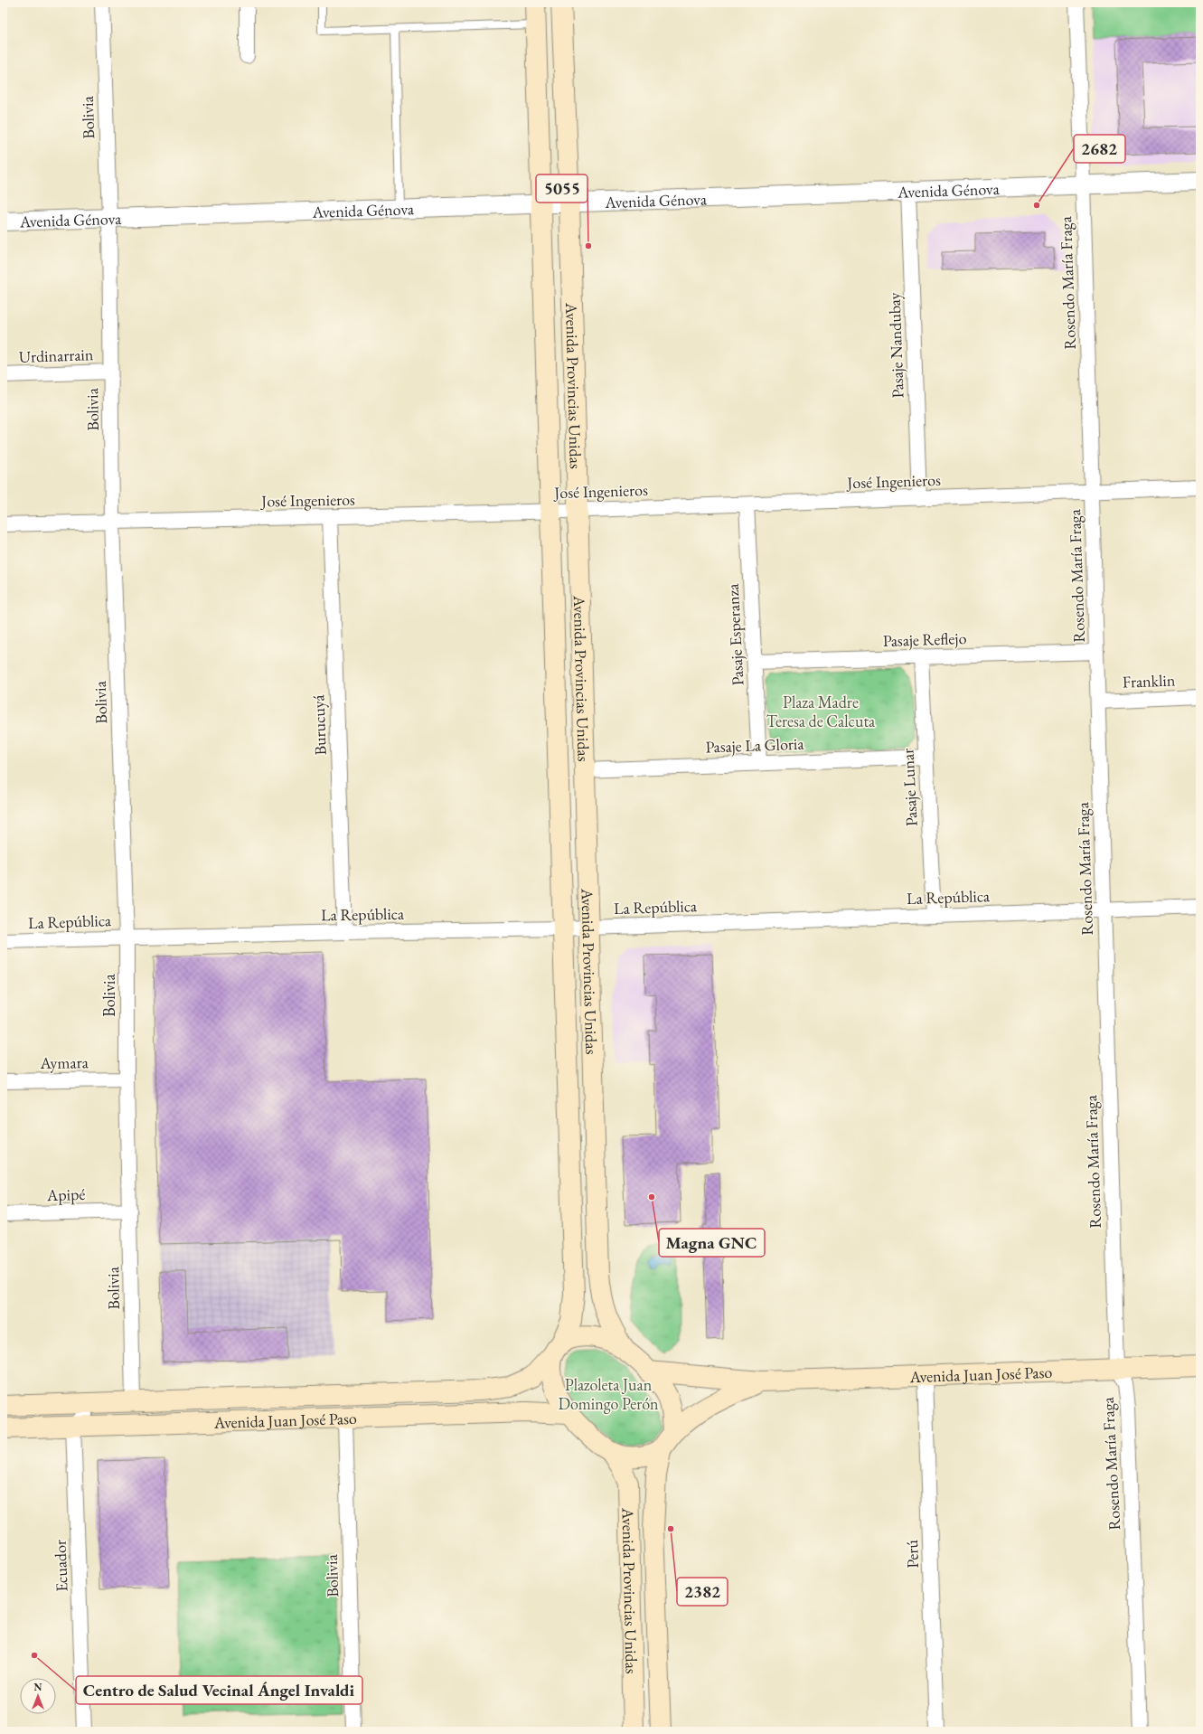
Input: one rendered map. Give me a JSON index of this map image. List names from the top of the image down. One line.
{"streets":{"main road":["Avenida Provincias Unidas","Avenida Juan José Paso"],"street":["Bolivia","Avenida Génova","Rosendo María Fraga","Pasaje Nandubay","Urdinarrain","José Ingenieros","Pasaje Esperanza","Pasaje Reflejo","Franklin","Burucuyá","Pasaje La Gloria","Pasaje Lunar","La República","Aymara","Apipé","Perú","Ecuador"]},"crossings":[["Bolivia","Avenida Génova"],["Bolivia","Urdinarrain"],["Bolivia","José Ingenieros"],["Bolivia","La República"],["Bolivia","Aymara"],["Bolivia","Apipé"],["Bolivia","Avenida Juan José Paso"],["Avenida Génova","Rosendo María Fraga"],["Avenida Génova","Pasaje Nandubay"],["Avenida Génova","Avenida Provincias Unidas"],["Rosendo María Fraga","José Ingenieros"],["Rosendo María Fraga","Pasaje Reflejo"],["Rosendo María Fraga","Franklin"],["Rosendo María Fraga","La República"],["Rosendo María Fraga","Avenida Juan José Paso"],["Pasaje Nandubay","José Ingenieros"],["Avenida Provincias Unidas","José Ingenieros"],["Avenida Provincias Unidas","Pasaje La Gloria"],["Avenida Provincias Unidas","La República"],["Avenida Provincias Unidas","Avenida Juan José Paso"],["José Ingenieros","Pasaje Esperanza"],["José Ingenieros","Burucuyá"],["Pasaje Esperanza","Pasaje Reflejo"],["Pasaje Esperanza","Pasaje La Gloria"],["Pasaje Reflejo","Pasaje Lunar"],["Burucuyá","La República"],["Pasaje La Gloria","Pasaje Lunar"],["Pasaje Lunar","La República"],["Avenida Juan José Paso","Perú"],["Avenida Juan José Paso","Ecuador"]],"parks":["Plaza Madre Teresa de Calcuta","Plazoleta Juan Domingo Perón"],"places":["2682","5055","Magna GNC","2382","Centro de Salud Vecinal Ángel Invaldi"],"north":"top"}
